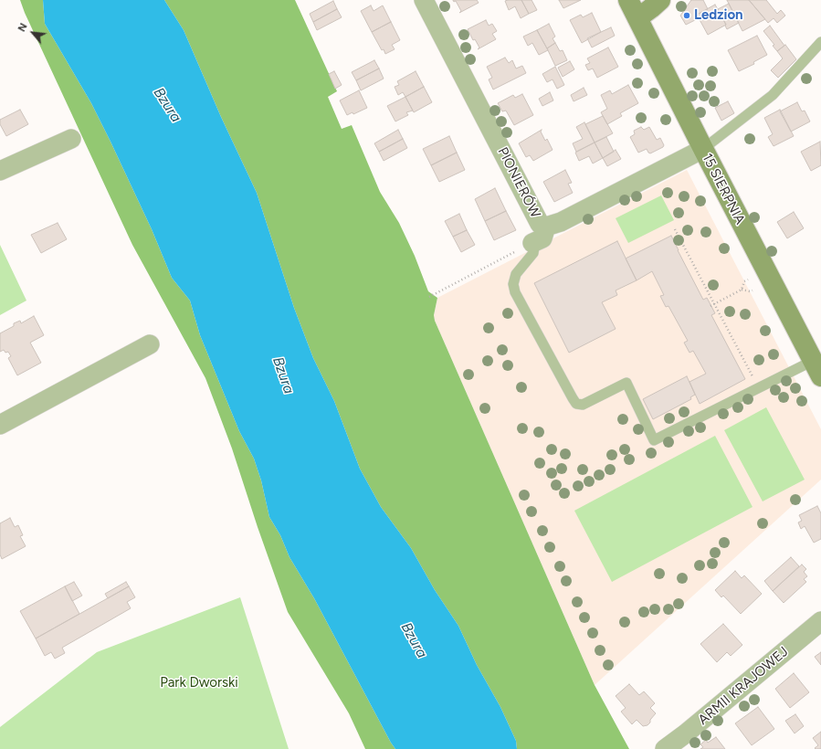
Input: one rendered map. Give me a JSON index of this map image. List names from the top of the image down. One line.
{"streets":{"street":["PIONIERÓW","15 SIERPNIA","ARMII KRAJOWEJ"]},"crossings":[["PIONIERÓW","15 SIERPNIA"]],"water":["Bzura"],"parks":["Park Dworski"],"places":["Ledzion"],"north":"top left"}
